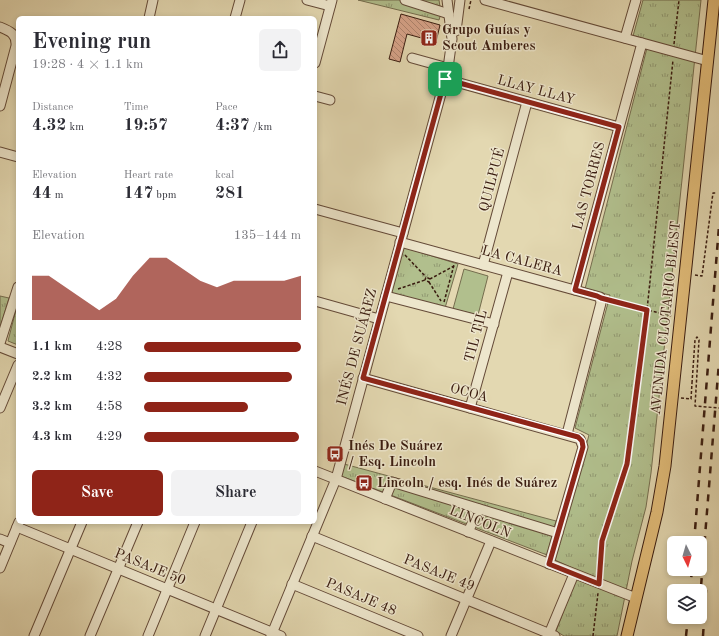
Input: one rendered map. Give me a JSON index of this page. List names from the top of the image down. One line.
{"streets":{"main road":["AVENIDA CLOTARIO BLEST"],"street":["LLAY LLAY","QUILPUÉ","LAS TORRES","LA CALERA","TIL TIL","INÉS DE SUÁREZ","OCOA","LINCOLN","PASAJE 50","PASAJE 49","PASAJE 48"]},"crossings":[["LLAY LLAY","QUILPUÉ"],["LLAY LLAY","LAS TORRES"],["LLAY LLAY","INÉS DE SUÁREZ"],["QUILPUÉ","LA CALERA"],["LAS TORRES","LA CALERA"],["LA CALERA","TIL TIL"],["LA CALERA","INÉS DE SUÁREZ"],["AVENIDA CLOTARIO BLEST","LINCOLN"],["TIL TIL","OCOA"],["INÉS DE SUÁREZ","OCOA"],["INÉS DE SUÁREZ","LINCOLN"],["INÉS DE SUÁREZ","PASAJE 50"],["INÉS DE SUÁREZ","PASAJE 49"],["INÉS DE SUÁREZ","PASAJE 48"],["OCOA","LINCOLN"]],"places":{"building":["Grupo Guías y Scout Amberes"],"bus stop":["Inés De Suárez / Esq. Lincoln","Lincoln / esq. Inés de Suárez"]},"north":"bottom","page":{"heading":["Evening run","19:28 · 4 × 1.1 km"],"stats":[["Distance","4.32 km"],["Time","19:57"],["Pace","4:37 /km"],["Elevation","44 m"],["Heart rate","147 bpm"],["kcal","281"]],"chart":["Elevation","135–144 m"],"list":[{"name":"1.1 km","note":"4:28"},{"name":"2.2 km","note":"4:32"},{"name":"3.2 km","note":"4:58"},{"name":"4.3 km","note":"4:29"}],"buttons":["Save","Share"]}}
